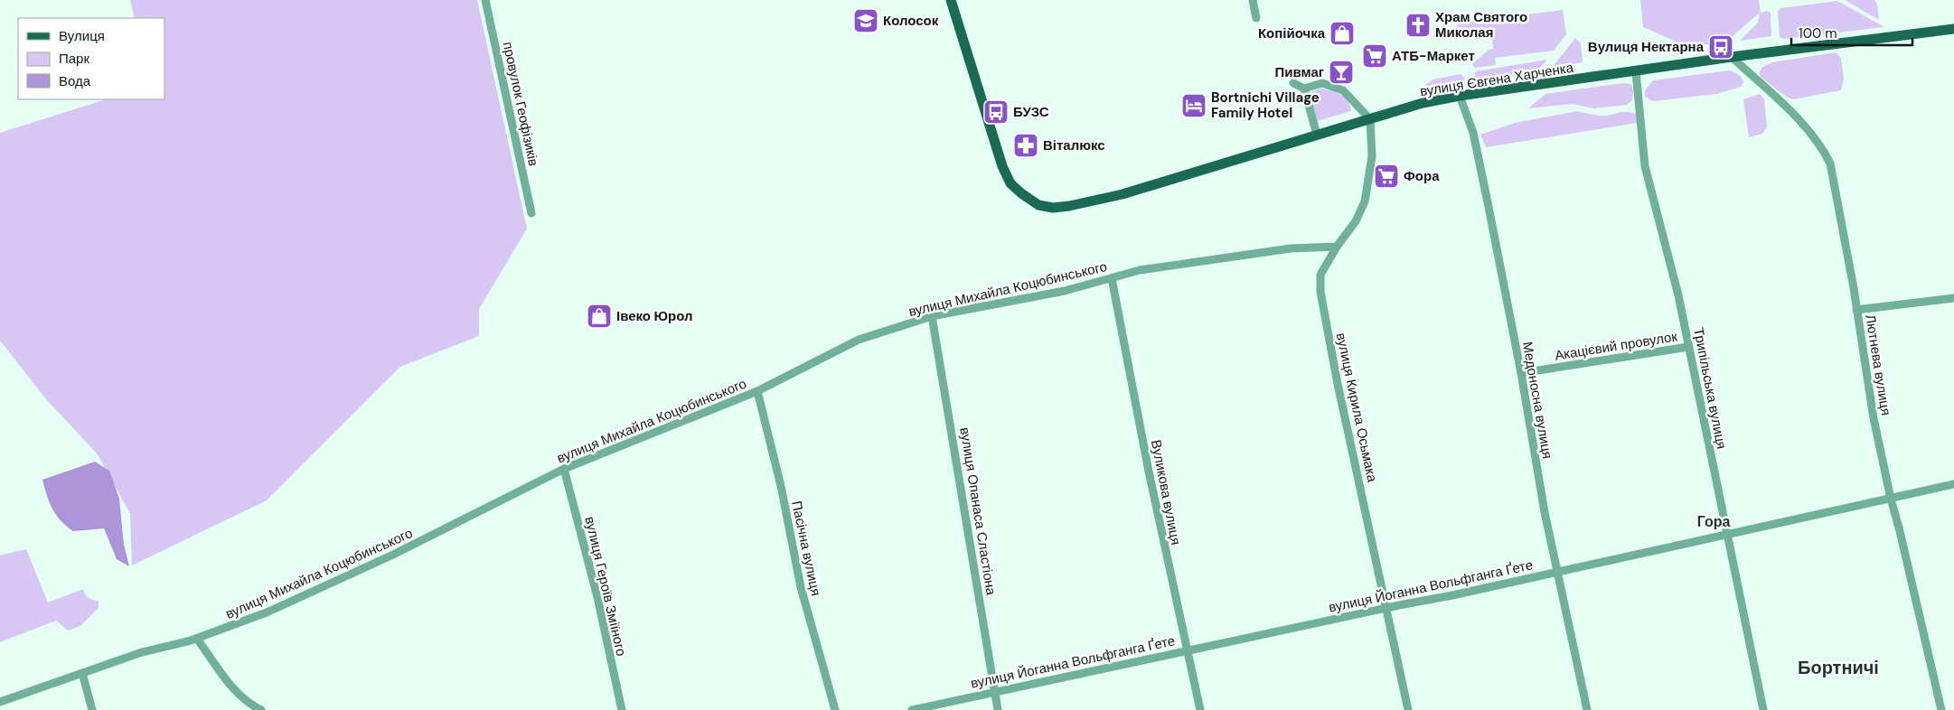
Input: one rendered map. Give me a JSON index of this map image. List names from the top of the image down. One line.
{"streets":{"main road":["вулиця Євгена Харченка"],"street":["провулок Геофізиків","вулиця Михайла Коцюбинського","Акацієвий провулок","Лютнева вулиця","Трипільська вулиця","Медоносна вулиця","вулиця Кирила Осьмака","Вуликова вулиця","вулиця Опанаса Сластіона","Пасічна вулиця","вулиця Героїв Зміїного","вулиця Йоганна Вольфганга Ґете"]},"crossings":[["вулиця Євгена Харченка","Лютнева вулиця"],["вулиця Євгена Харченка","Трипільська вулиця"],["вулиця Євгена Харченка","Медоносна вулиця"],["вулиця Євгена Харченка","вулиця Кирила Осьмака"],["вулиця Михайла Коцюбинського","вулиця Кирила Осьмака"],["вулиця Михайла Коцюбинського","Вуликова вулиця"],["вулиця Михайла Коцюбинського","вулиця Опанаса Сластіона"],["вулиця Михайла Коцюбинського","Пасічна вулиця"],["вулиця Михайла Коцюбинського","вулиця Героїв Зміїного"],["Акацієвий провулок","Трипільська вулиця"],["Акацієвий провулок","Медоносна вулиця"],["Лютнева вулиця","вулиця Йоганна Вольфганга Ґете"],["Трипільська вулиця","вулиця Йоганна Вольфганга Ґете"],["Медоносна вулиця","вулиця Йоганна Вольфганга Ґете"],["вулиця Кирила Осьмака","вулиця Йоганна Вольфганга Ґете"],["Вуликова вулиця","вулиця Йоганна Вольфганга Ґете"],["вулиця Опанаса Сластіона","вулиця Йоганна Вольфганга Ґете"]],"districts":["Гора","Бортничі"],"places":{"school or university":["Колосок"],"church":["Храм Святого Миколая"],"shop":["Копійочка","Івеко Юрол"],"bus stop":["Вулиця Нектарна","БУЗС"],"supermarket":["АТБ-Маркет","Фора"],"bar":["Пивмаг"],"hotel":["Bortnichi Village Family Hotel"],"pharmacy":["Віталюкс"]},"legend":["Вулиця","Парк","Вода"],"scale_bar":"100 m"}
